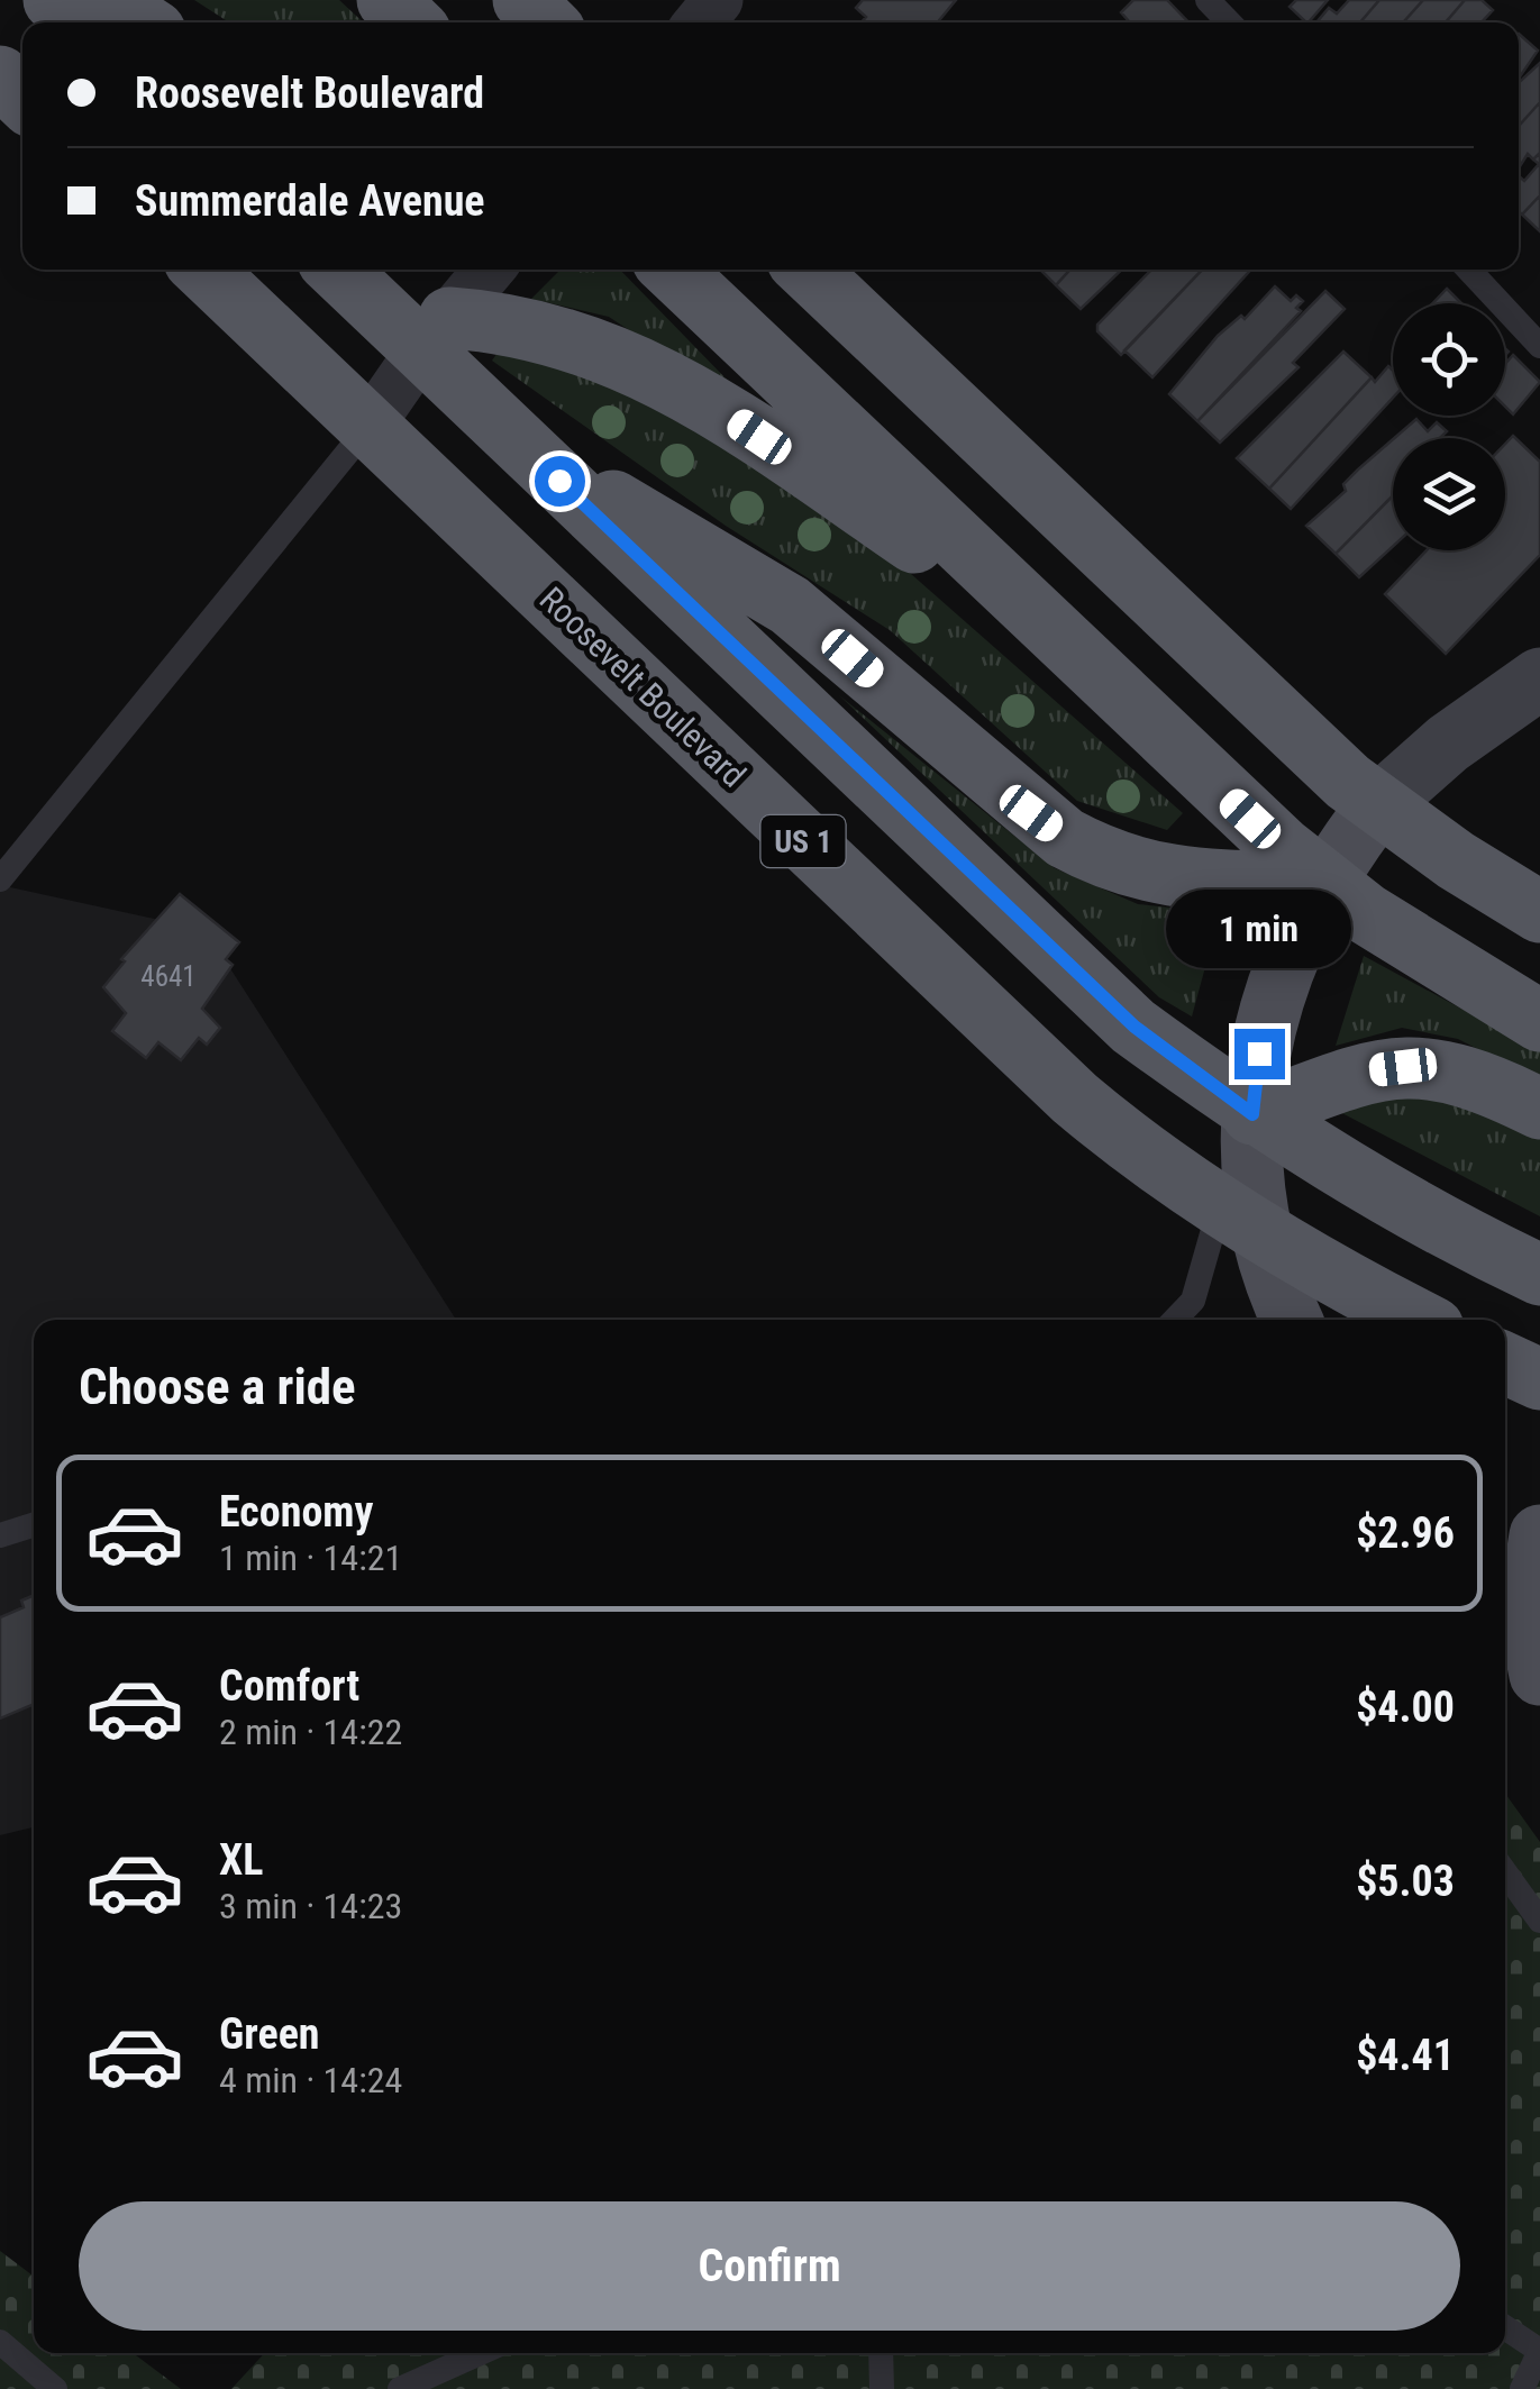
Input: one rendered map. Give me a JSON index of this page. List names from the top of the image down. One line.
{"streets":{"highway":["Roosevelt Boulevard","US 1"]},"house_numbers":["4641"],"page":{"banner":["Roosevelt Boulevard","Summerdale Avenue"],"bubble":"1 min","heading":"Choose a ride","list":[{"name":"Economy","note":"1 min · 14:21","value":"$2.96"},{"name":"Comfort","note":"2 min · 14:22","value":"$4.00"},{"name":"XL","note":"3 min · 14:23","value":"$5.03"},{"name":"Green","note":"4 min · 14:24","value":"$4.41"}],"buttons":"Confirm"}}
